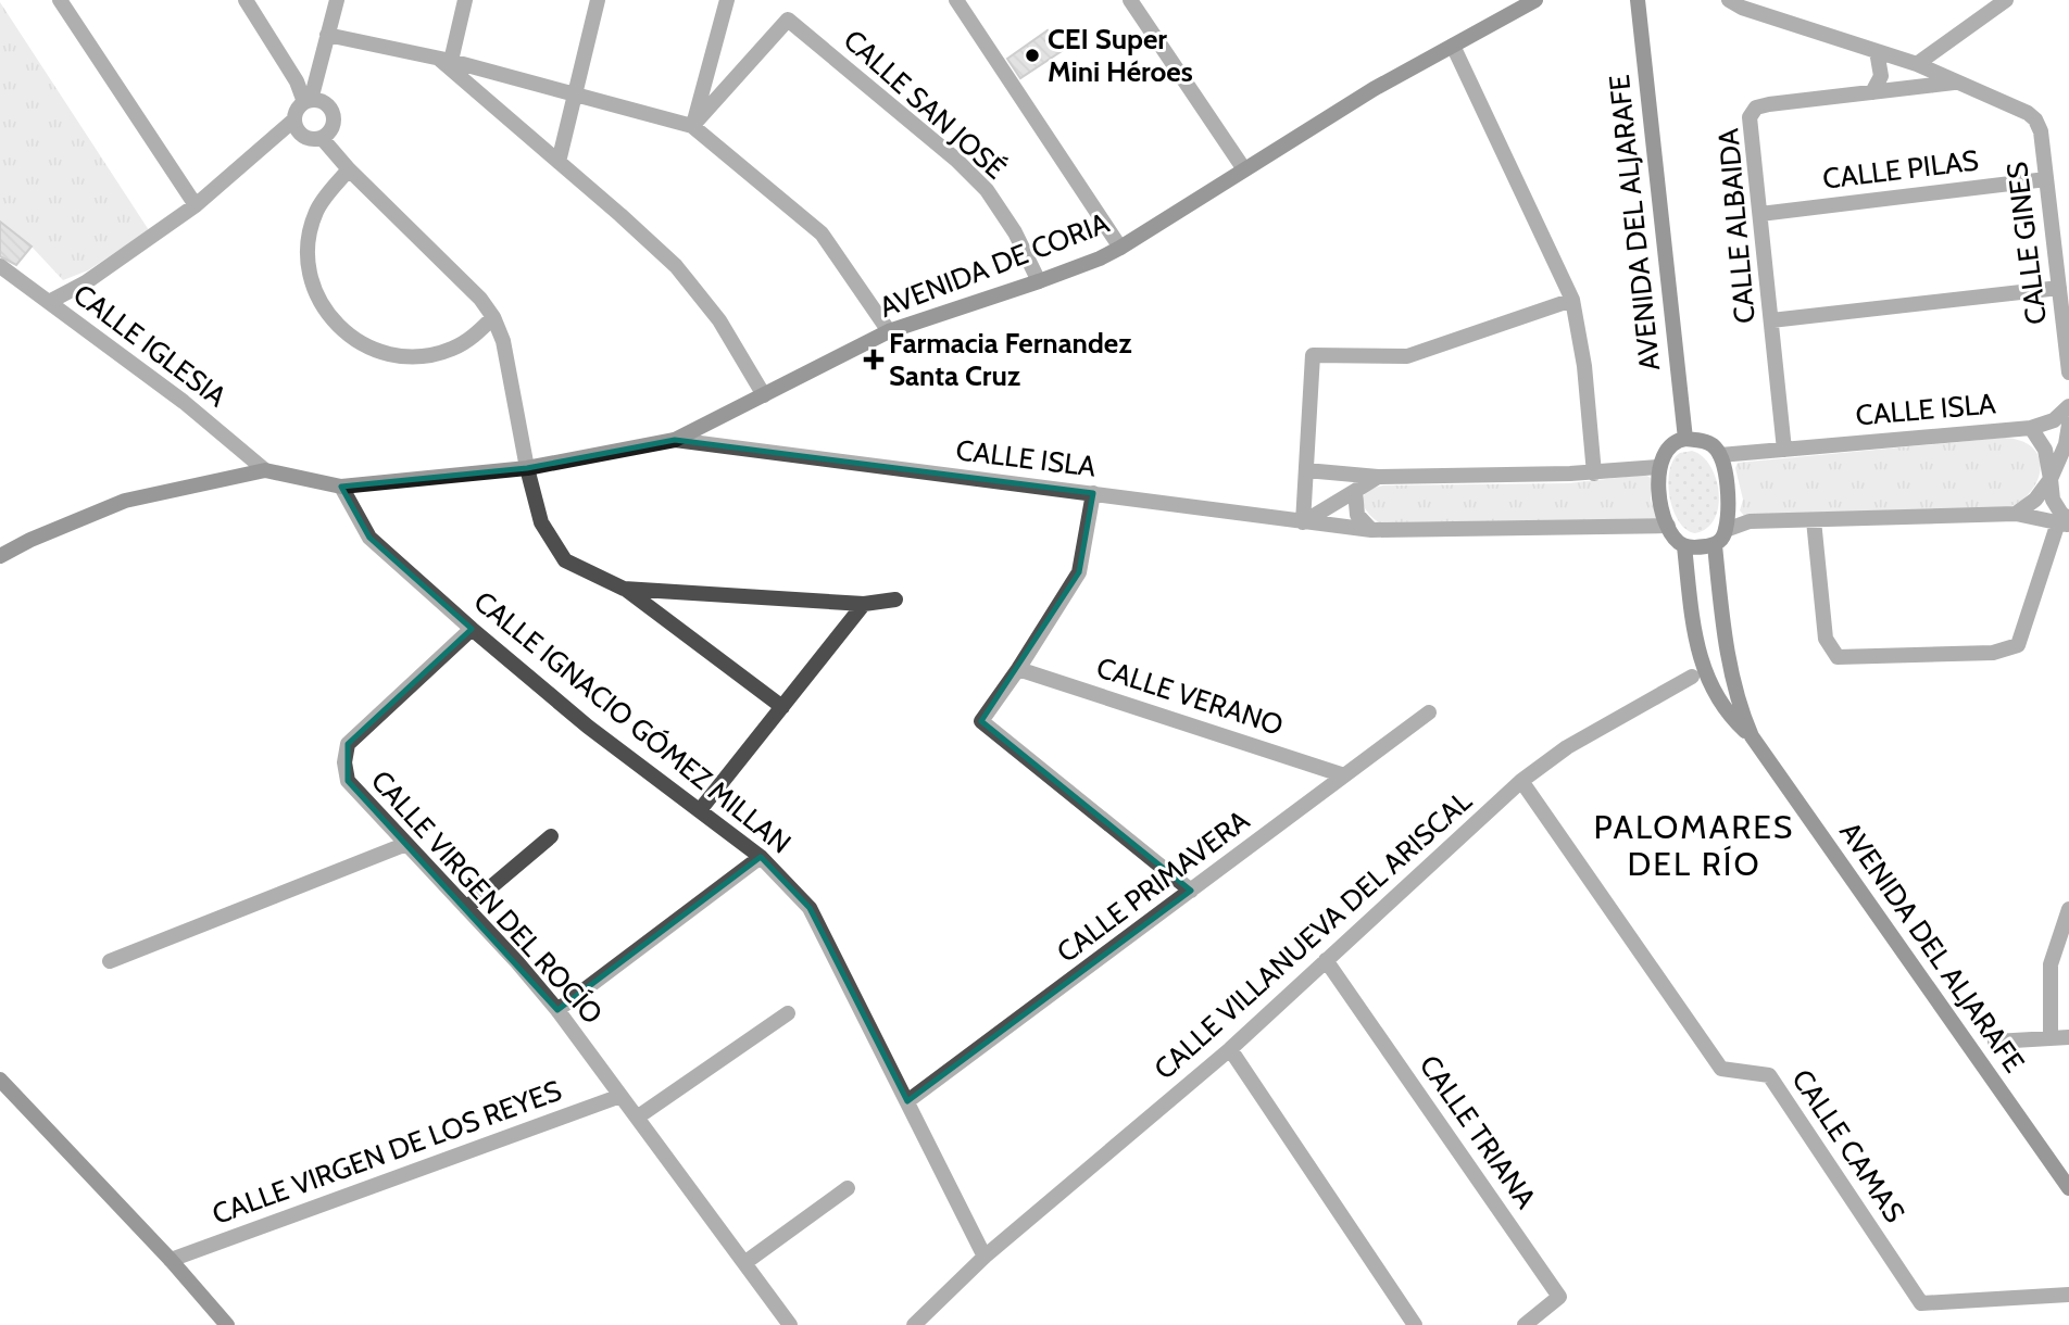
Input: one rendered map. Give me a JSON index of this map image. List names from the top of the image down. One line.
{"streets":{"main road":["AVENIDA DEL ALJARAFE","AVENIDA DE CORIA"],"street":["CALLE SAN JOSÉ","CALLE PILAS","CALLE ALBAIDA","CALLE GINES","CALLE IGLESIA","CALLE ISLA","CALLE VERANO","CALLE IGNACIO GÓMEZ MILLAN","CALLE PRIMAVERA","CALLE VIRGEN DEL ROCÍO","CALLE VILLANUEVA DEL ARISCAL","CALLE TRIANA","CALLE CAMAS","CALLE VIRGEN DE LOS REYES"]},"crossings":[["CALLE SAN JOSÉ","AVENIDA DE CORIA"],["CALLE PILAS","CALLE ALBAIDA"],["CALLE PILAS","CALLE GINES"],["AVENIDA DEL ALJARAFE","CALLE ISLA"],["CALLE ALBAIDA","CALLE GINES"],["CALLE ALBAIDA","CALLE ISLA"],["AVENIDA DE CORIA","CALLE IGLESIA"],["AVENIDA DE CORIA","CALLE ISLA"],["AVENIDA DE CORIA","CALLE IGNACIO GÓMEZ MILLAN"],["CALLE VERANO","CALLE PRIMAVERA"],["CALLE IGNACIO GÓMEZ MILLAN","CALLE PRIMAVERA"],["CALLE IGNACIO GÓMEZ MILLAN","CALLE VIRGEN DEL ROCÍO"],["CALLE IGNACIO GÓMEZ MILLAN","CALLE VILLANUEVA DEL ARISCAL"],["CALLE VIRGEN DEL ROCÍO","CALLE VIRGEN DE LOS REYES"],["CALLE VILLANUEVA DEL ARISCAL","CALLE TRIANA"],["CALLE VILLANUEVA DEL ARISCAL","CALLE CAMAS"]],"districts":["PALOMARES DEL RÍO"],"places":{"other":["CEI Super Mini Héroes"],"health":["Farmacia Fernandez Santa Cruz"]}}
